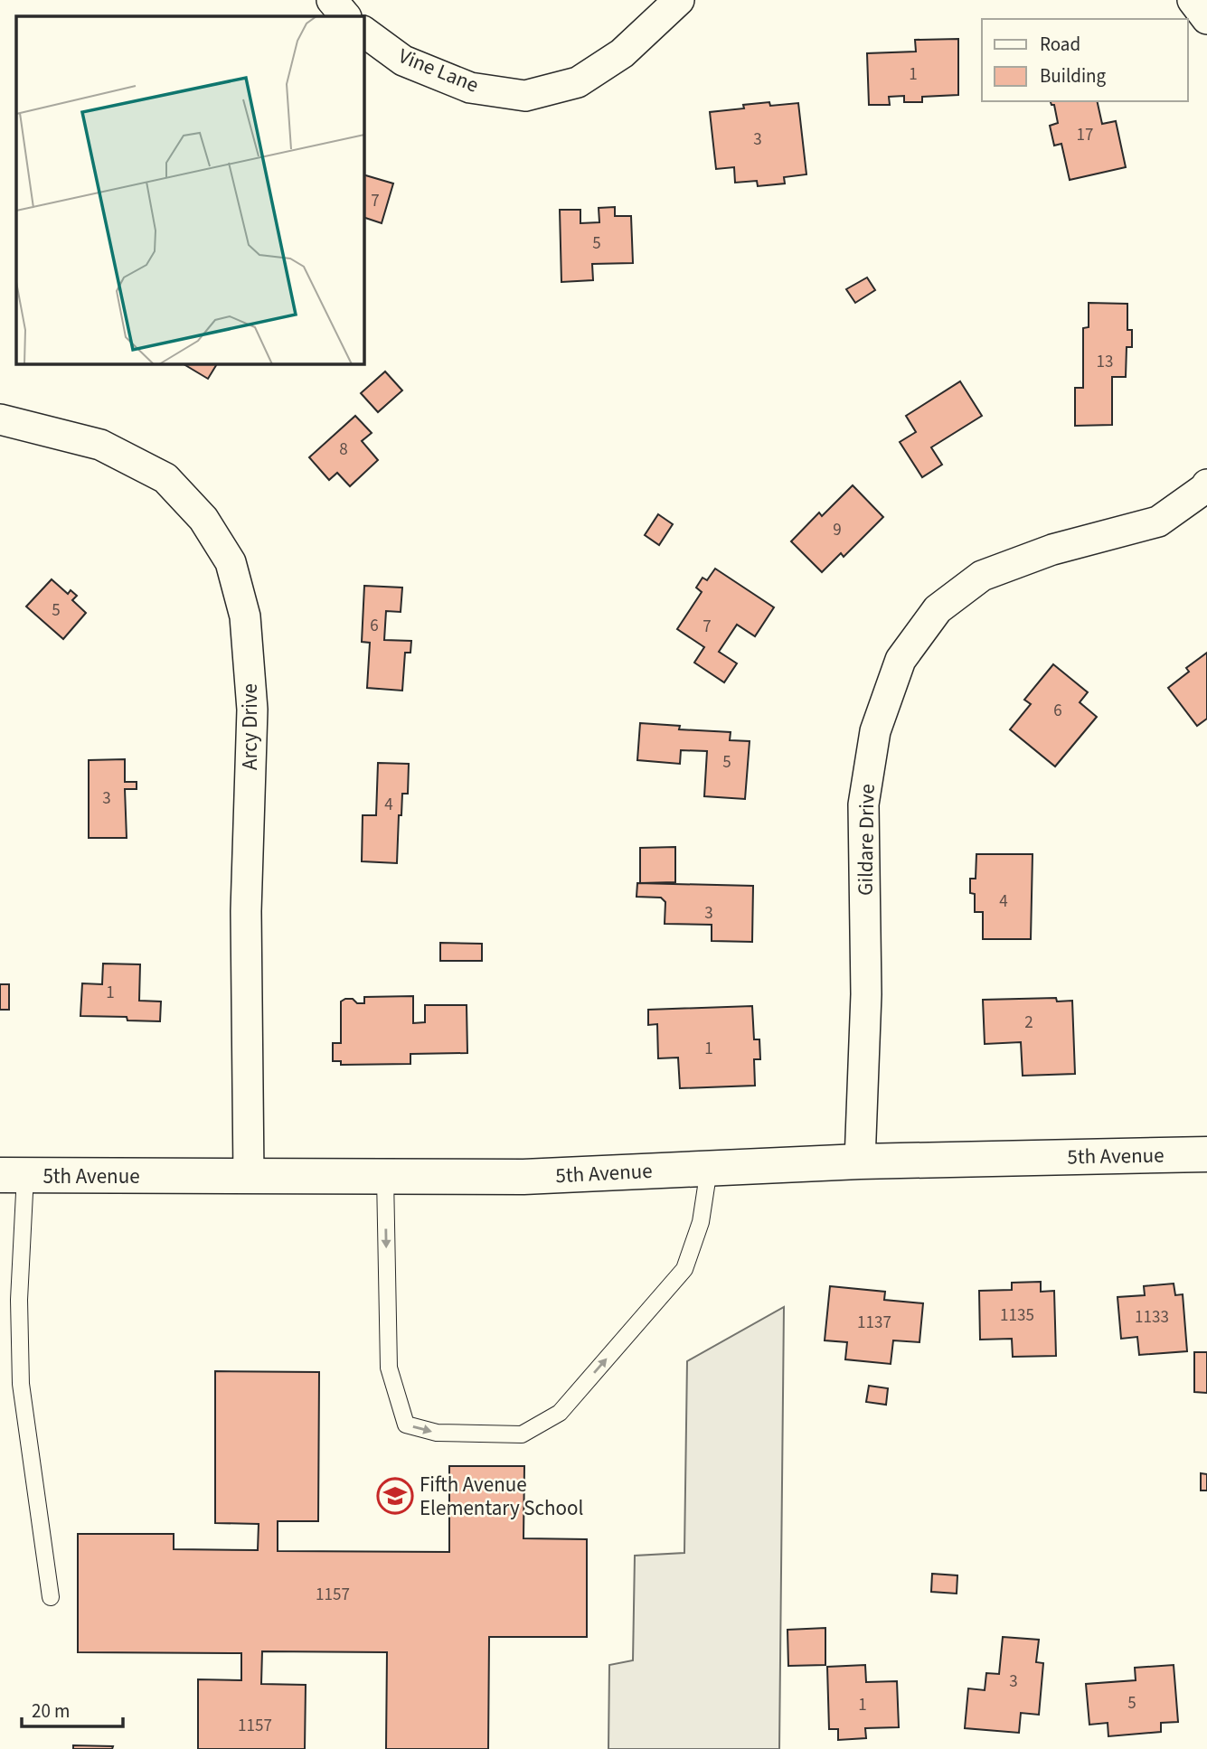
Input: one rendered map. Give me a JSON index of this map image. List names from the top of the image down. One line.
{"streets":{"street":["Vine Lane","Arcy Drive","Gildare Drive","5th Avenue"]},"crossings":[["Arcy Drive","5th Avenue"],["Gildare Drive","5th Avenue"]],"places":{"school or university":["Fifth Avenue Elementary School"]},"house_numbers":["1","17","3","7","5","13","8","9","5","6","7","6","5","3","4","4","3","1","2","1","1135","1133","1137","1157","3","5","1","1157"],"legend":["Road","Building"],"scale_bar":"20 m"}
